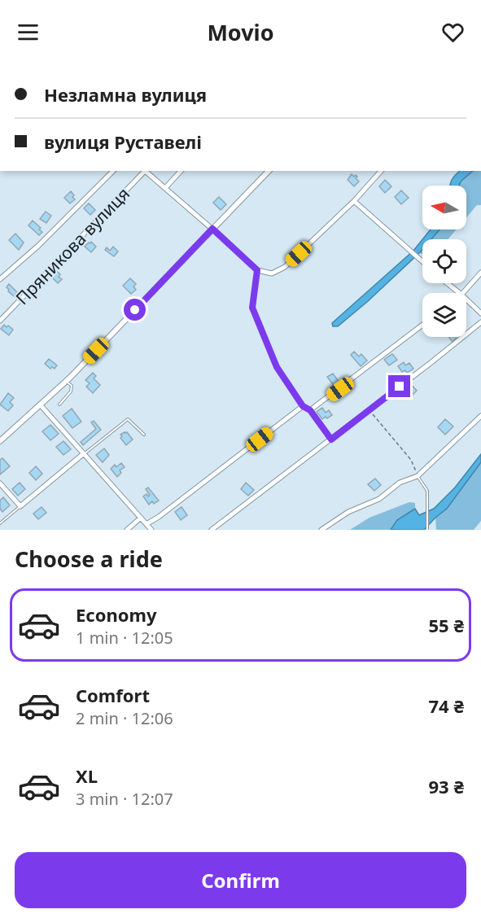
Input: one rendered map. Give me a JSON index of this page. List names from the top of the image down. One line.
{"streets":{"street":["Пряникова вулиця"]},"north":"left","page":{"header":"Movio","banner":["Незламна вулиця","вулиця Руставелі"],"heading":"Choose a ride","list":[{"name":"Economy","note":"1 min · 12:05","value":"55 ₴"},{"name":"Comfort","note":"2 min · 12:06","value":"74 ₴"},{"name":"XL","note":"3 min · 12:07","value":"93 ₴"}],"buttons":"Confirm"}}
